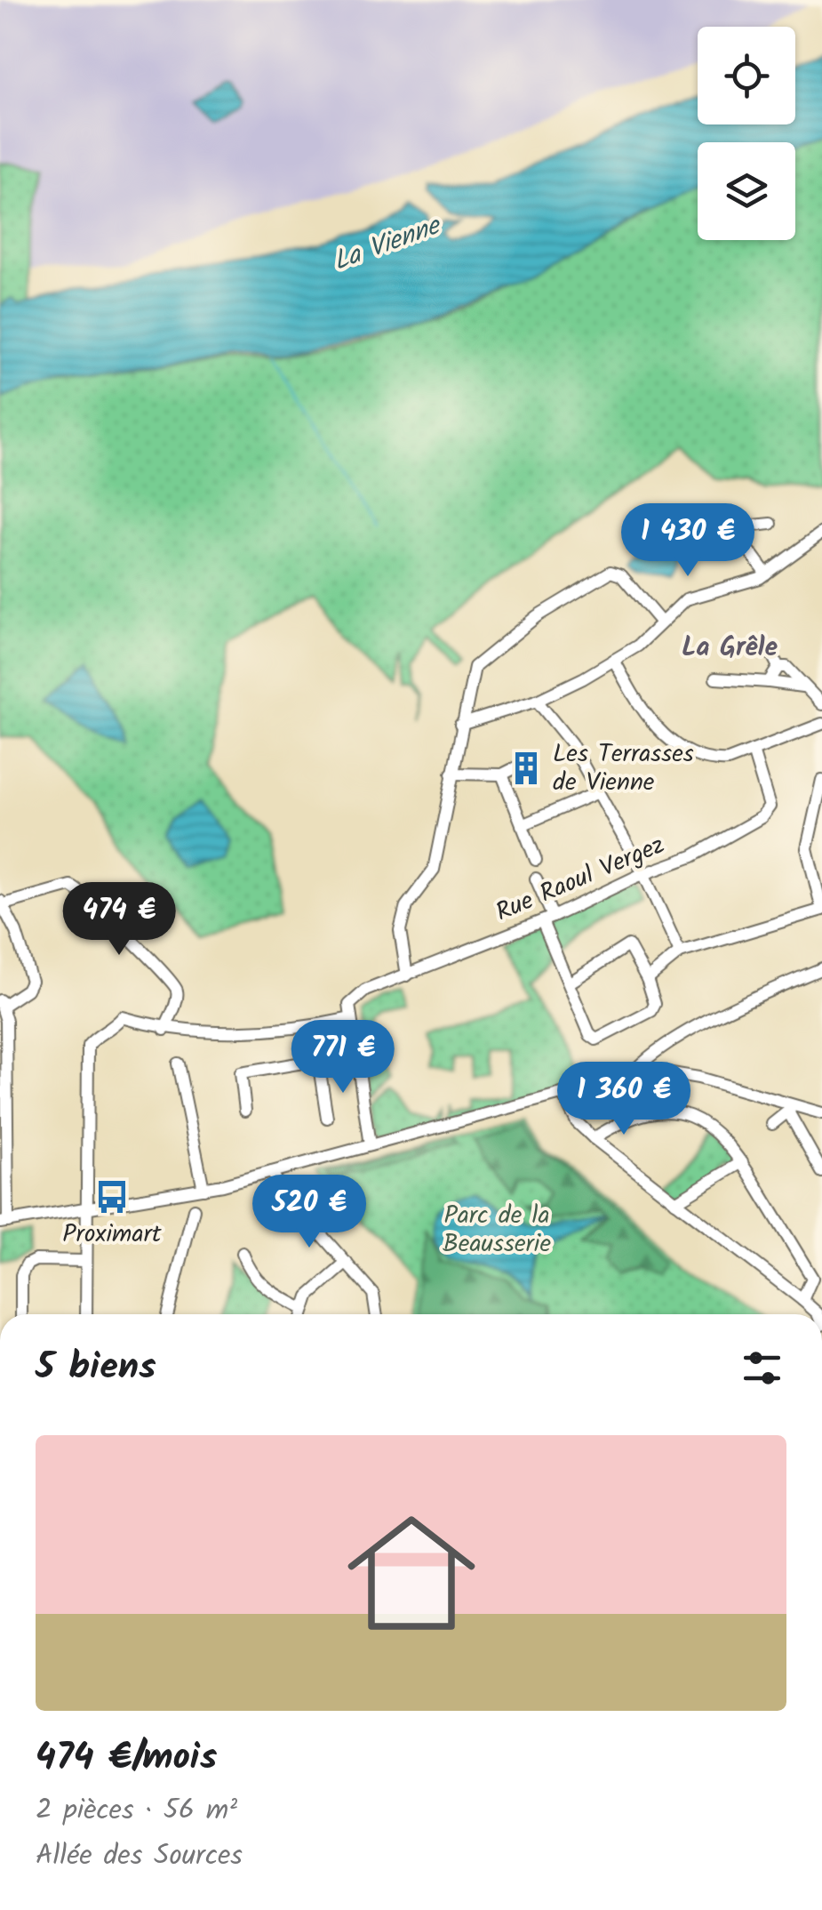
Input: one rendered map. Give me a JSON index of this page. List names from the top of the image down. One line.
{"streets":{"street":["Rue Raoul Vergez"]},"districts":["La Grêle"],"water":["La Vienne"],"parks":["Parc de la Beausserie"],"places":{"building":["Les Terrasses de Vienne"],"bus stop":["Proximart"]},"page":{"price":["1 430 €","474 €","771 €","1 360 €","520 €"],"heading":"5 biens","list":[{"name":"474 €/mois","note":"2 pièces · 56 m² · Allée des Sources"}]}}
